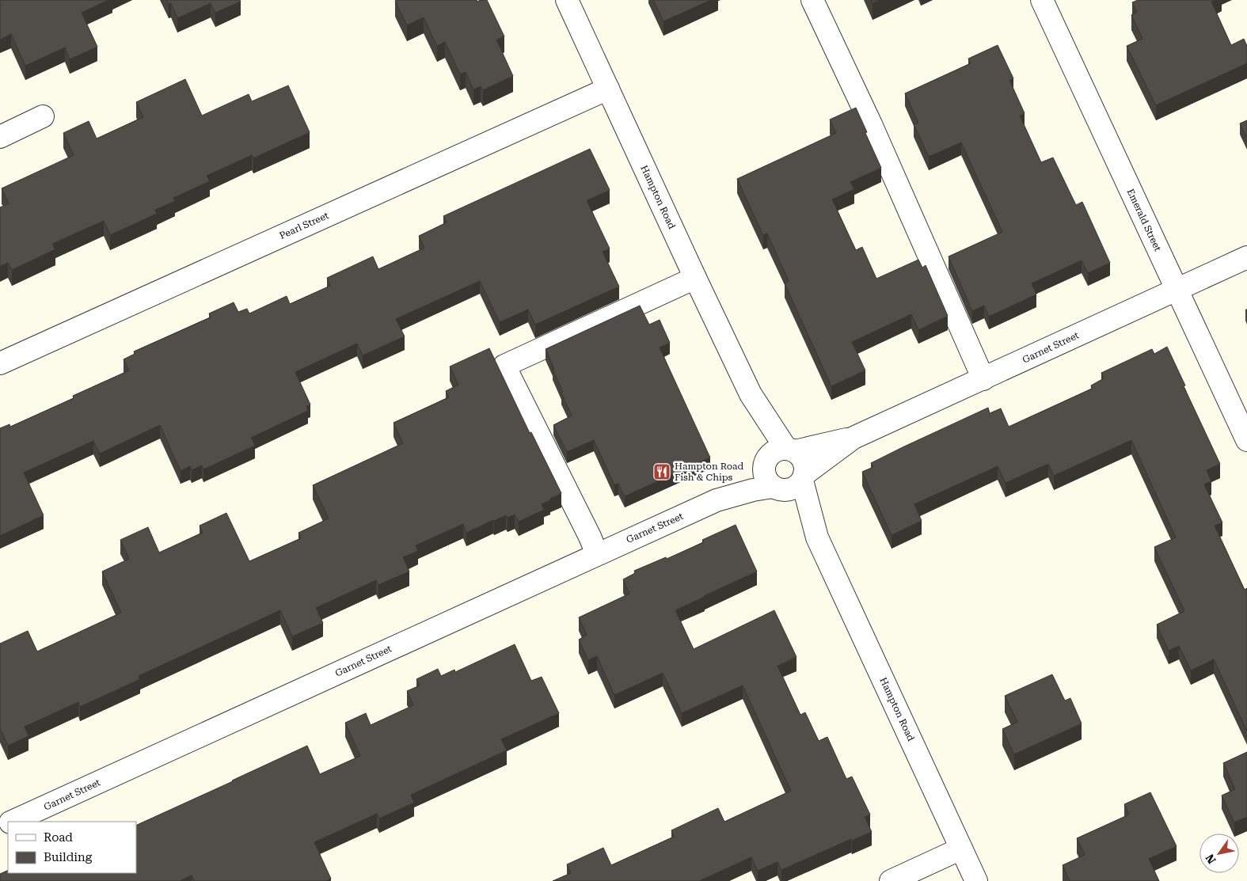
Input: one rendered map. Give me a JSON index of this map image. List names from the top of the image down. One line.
{"streets":{"street":["Hampton Road","Emerald Street","Pearl Street","Garnet Street"]},"crossings":[["Hampton Road","Pearl Street"],["Hampton Road","Garnet Street"],["Emerald Street","Garnet Street"]],"places":{"restaurant":["Hampton Road Fish & Chips"]},"legend":["Road","Building"],"north":"bottom left"}
